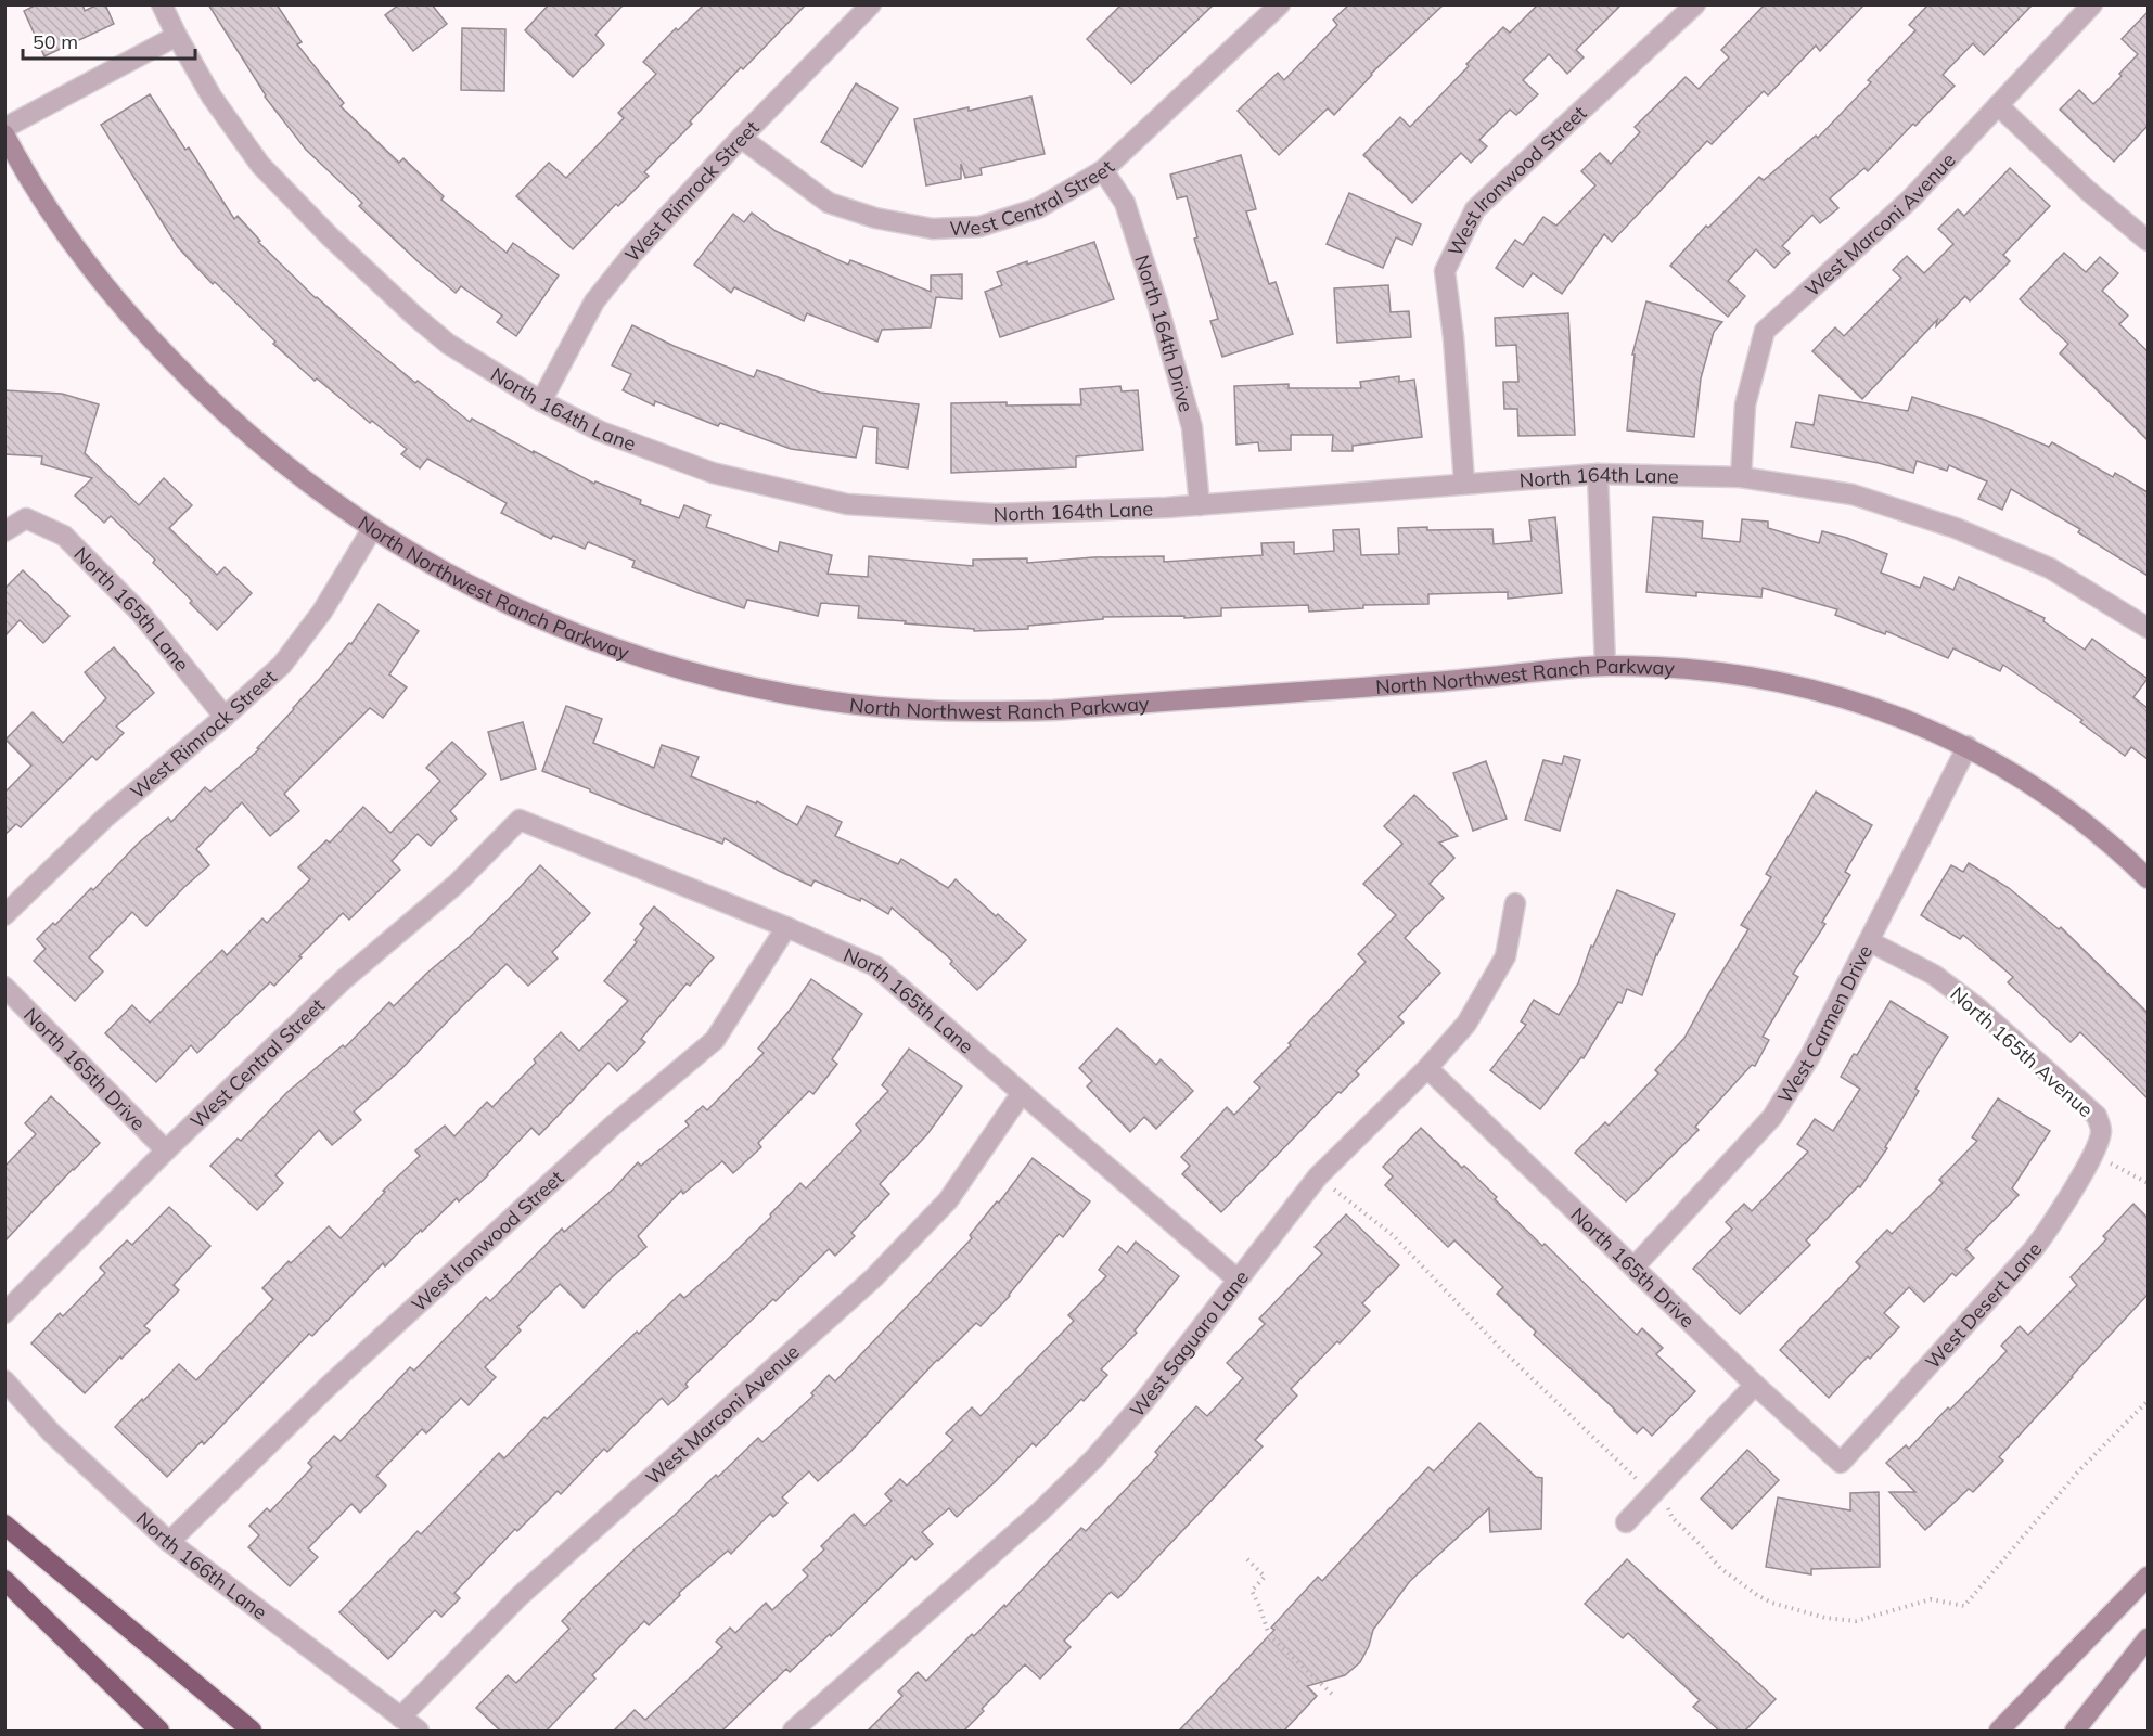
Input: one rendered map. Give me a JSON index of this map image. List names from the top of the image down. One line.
{"streets":{"main road":["North Northwest Ranch Parkway"],"street":["West Ironwood Street","West Rimrock Street","West Central Street","West Marconi Avenue","North 164th Drive","North 164th Lane","North 165th Lane","West Carmen Drive","North 165th Avenue","North 165th Drive","West Desert Lane","West Saguaro Lane","North 166th Lane"]},"crossings":[["West Ironwood Street","North 164th Lane"],["West Ironwood Street","North 165th Lane"],["West Ironwood Street","North 166th Lane"],["West Rimrock Street","West Central Street"],["West Rimrock Street","North 164th Lane"],["West Rimrock Street","North Northwest Ranch Parkway"],["West Rimrock Street","North 165th Lane"],["West Central Street","North 164th Drive"],["West Central Street","North 165th Lane"],["West Central Street","North 165th Drive"],["West Marconi Avenue","North 164th Lane"],["West Marconi Avenue","North 165th Lane"],["West Marconi Avenue","North 166th Lane"],["North 164th Drive","North 164th Lane"],["North Northwest Ranch Parkway","West Carmen Drive"],["North 165th Lane","West Saguaro Lane"],["West Carmen Drive","North 165th Avenue"],["West Carmen Drive","North 165th Drive"],["North 165th Avenue","West Desert Lane"],["North 165th Drive","West Desert Lane"],["North 165th Drive","West Saguaro Lane"]],"scale_bar":"50 m"}
